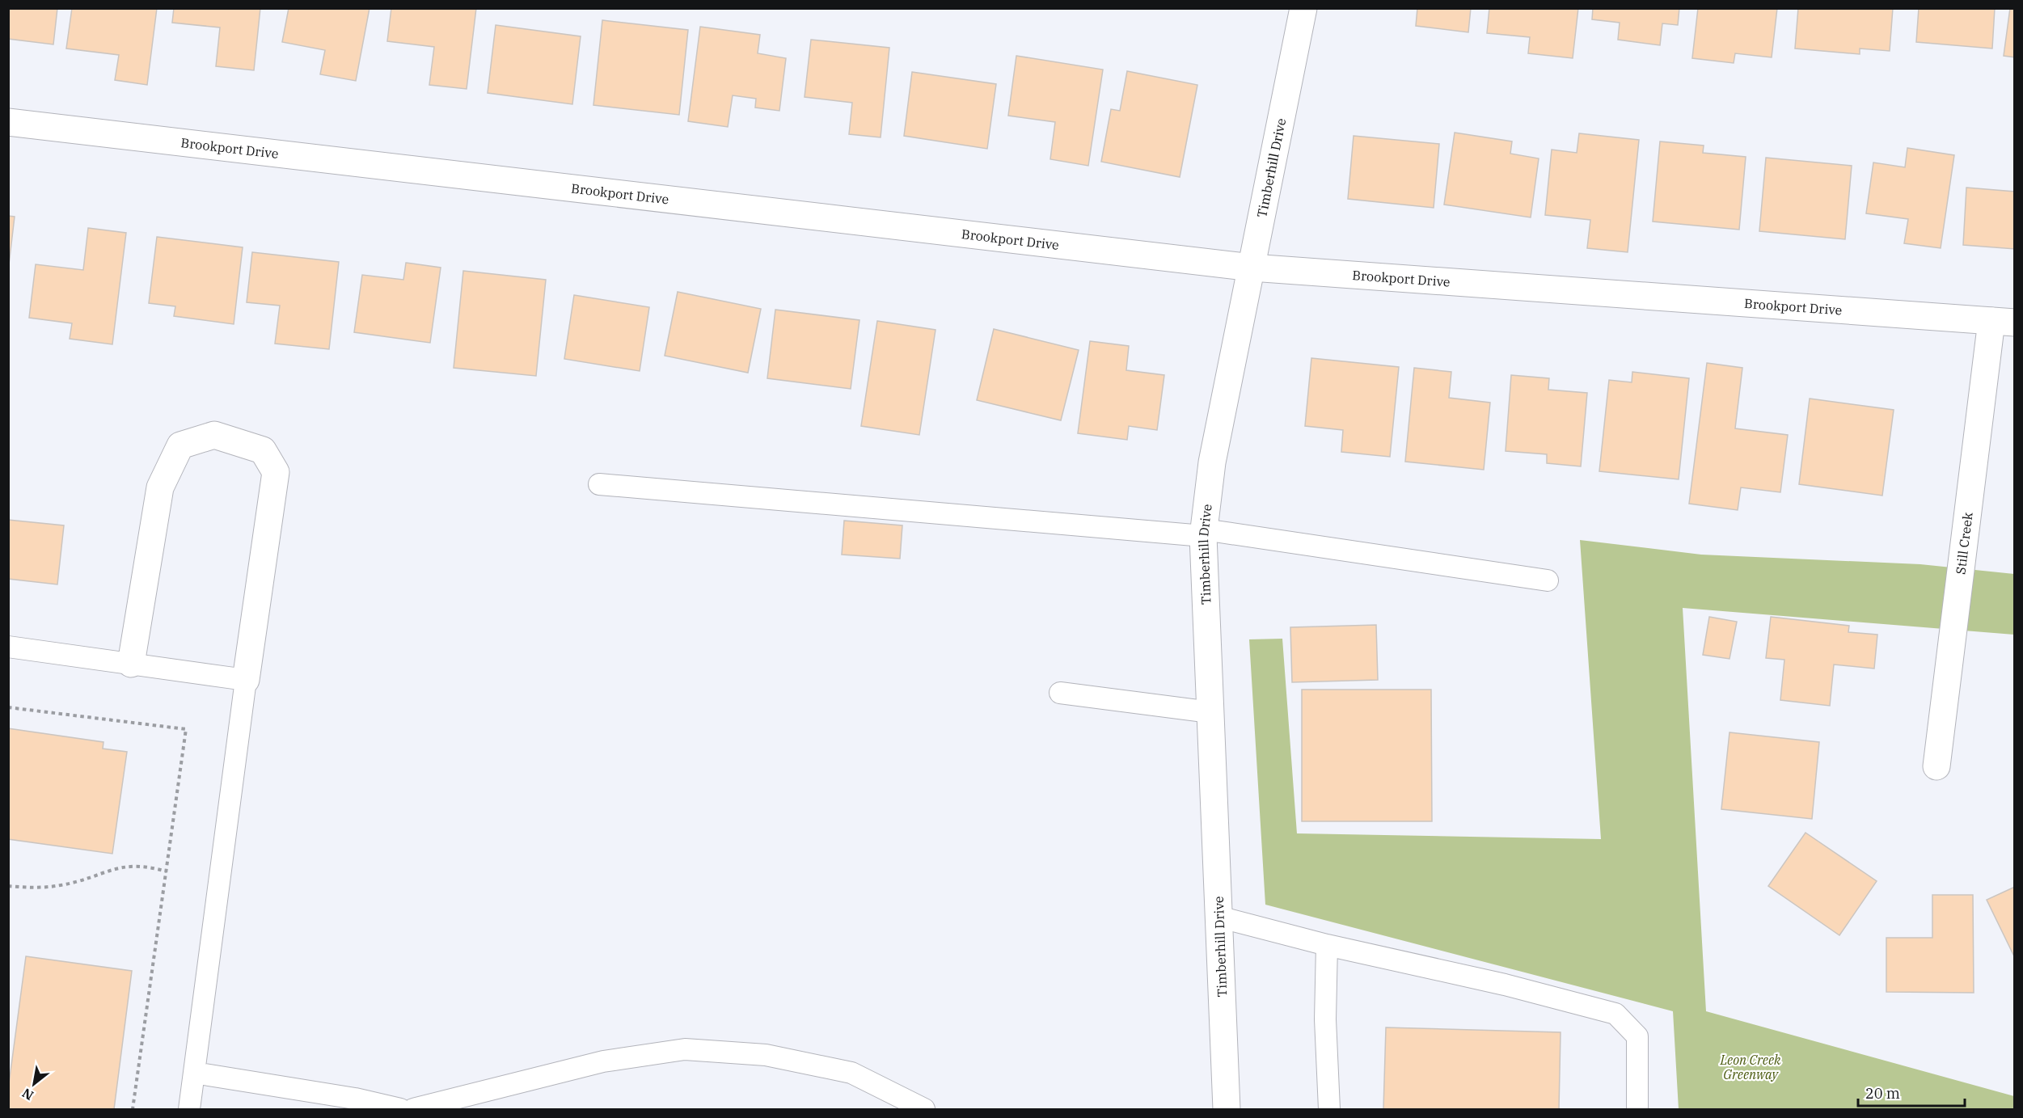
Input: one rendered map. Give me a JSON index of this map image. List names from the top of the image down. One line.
{"streets":{"street":["Brookport Drive","Timberhill Drive","Still Creek"]},"crossings":[["Brookport Drive","Timberhill Drive"],["Brookport Drive","Still Creek"]],"parks":["Leon Creek Greenway"],"scale_bar":"20 m","north":"bottom left"}
